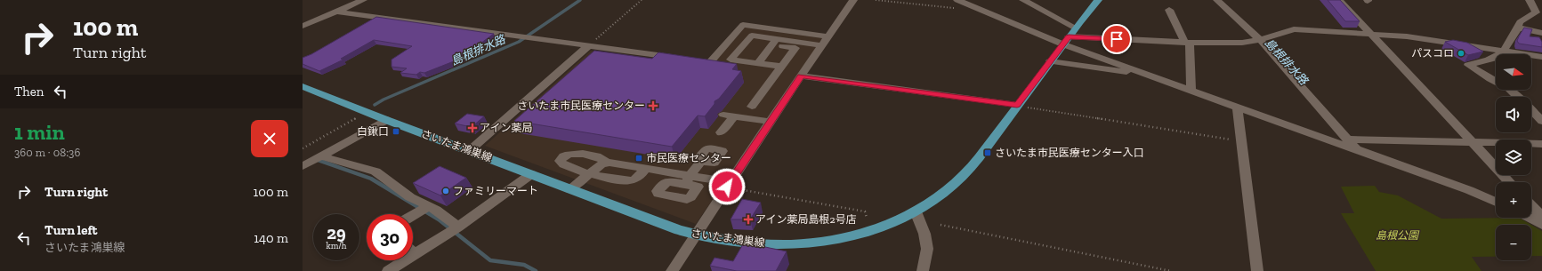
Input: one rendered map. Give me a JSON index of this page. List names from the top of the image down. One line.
{"streets":{"main road":["さいたま鴻巣線"]},"water":["島根排水路"],"parks":["島根公園"],"places":{"other":["パスコロ","ファミリーマート"],"health":["さいたま市民医療センター","アイン薬局","アイン薬局島根2号店"],"transit":["白鍬口","さいたま市民医療センター入口","市民医療センター"]},"north":"right","page":{"turn":["100 m","Turn right"],"map_buttons":["+","−"],"then":"Then","heading":["1 min","360 m · 08:36"],"list":[{"name":"Turn right","value":"100 m"},{"name":"Turn left","note":"さいたま鴻巣線","value":"140 m"}],"speed":"29 km/h","limit":"30"}}
